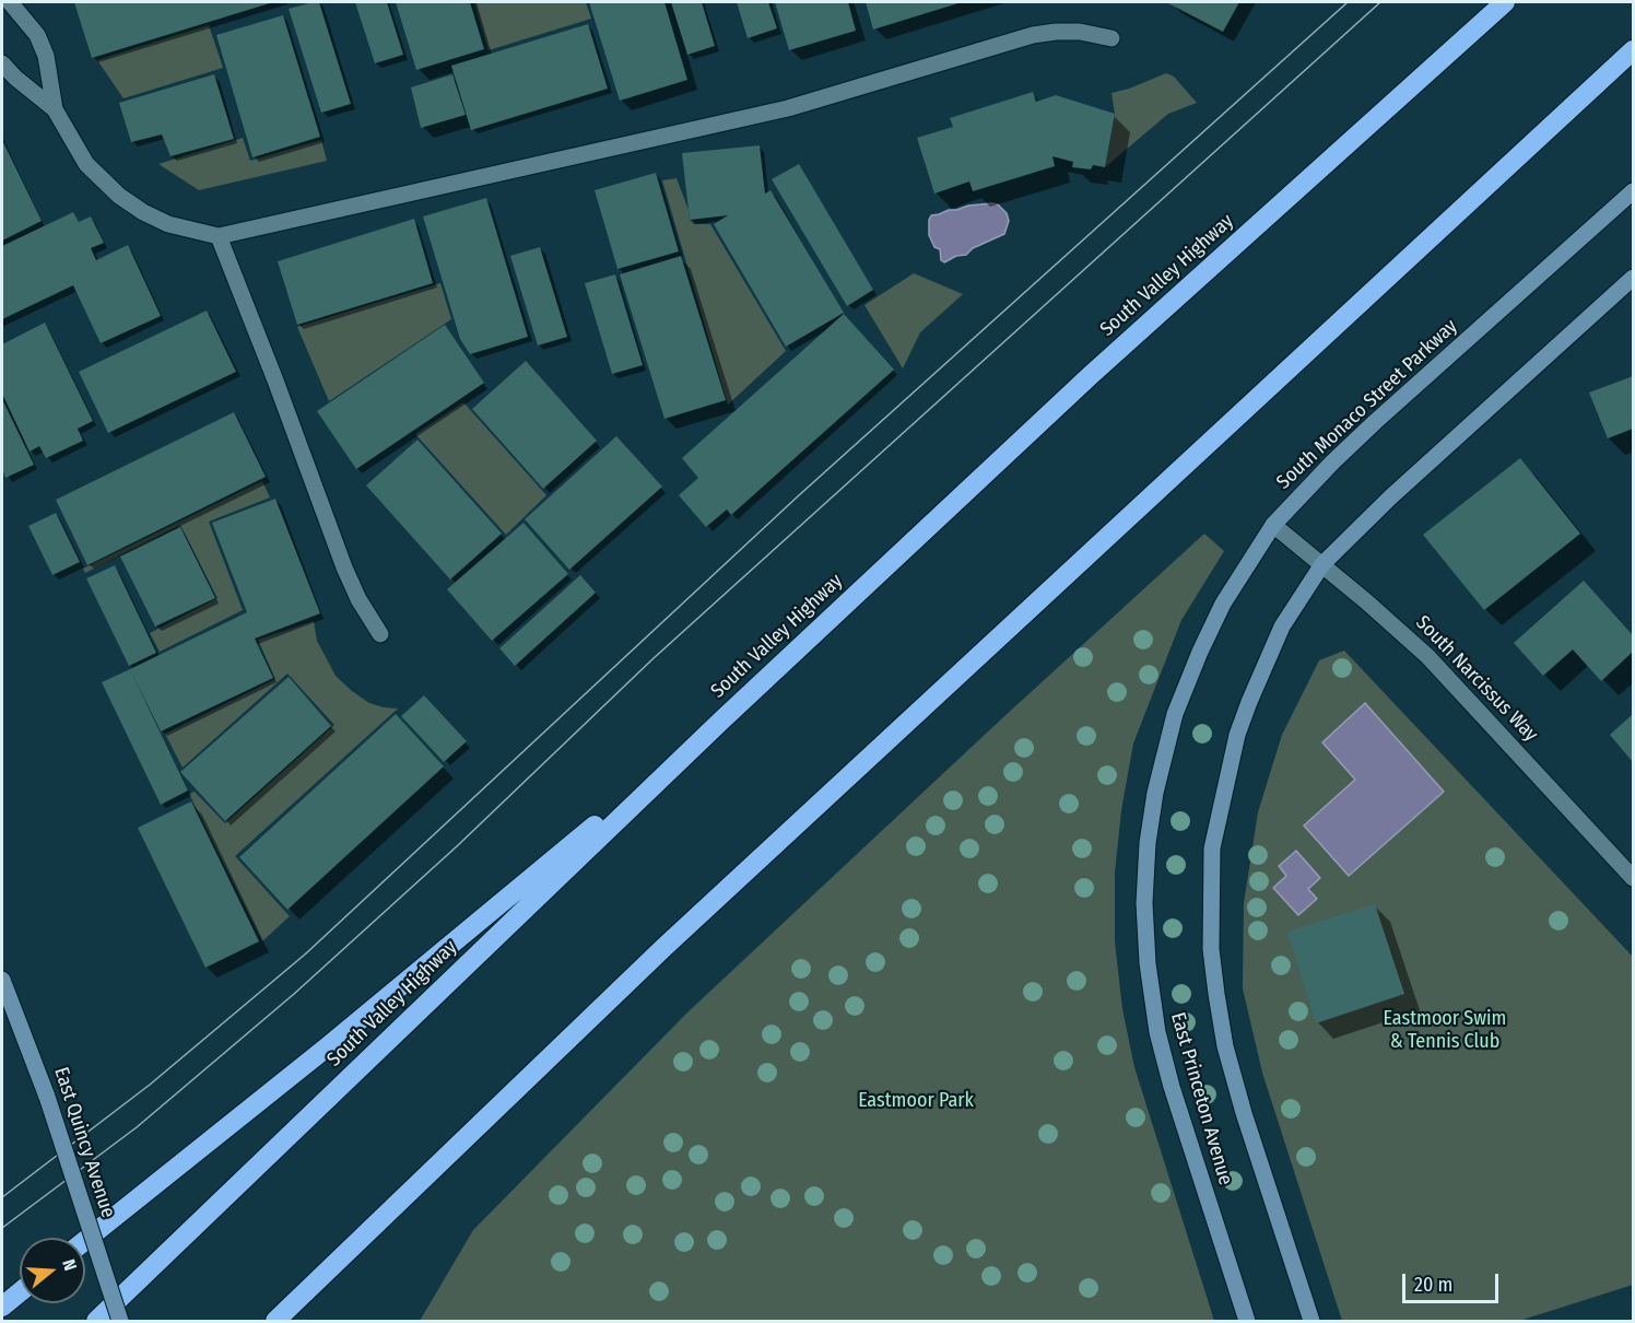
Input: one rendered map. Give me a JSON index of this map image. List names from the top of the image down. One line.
{"streets":{"highway":["South Valley Highway"],"main road":["South Monaco Street Parkway","East Princeton Avenue","East Quincy Avenue"],"street":["South Narcissus Way"]},"crossings":[["South Monaco Street Parkway","South Narcissus Way"],["South Monaco Street Parkway","East Princeton Avenue"],["South Narcissus Way","East Princeton Avenue"]],"parks":["Eastmoor Swim & Tennis Club","Eastmoor Park"],"scale_bar":"20 m","north":"right"}
